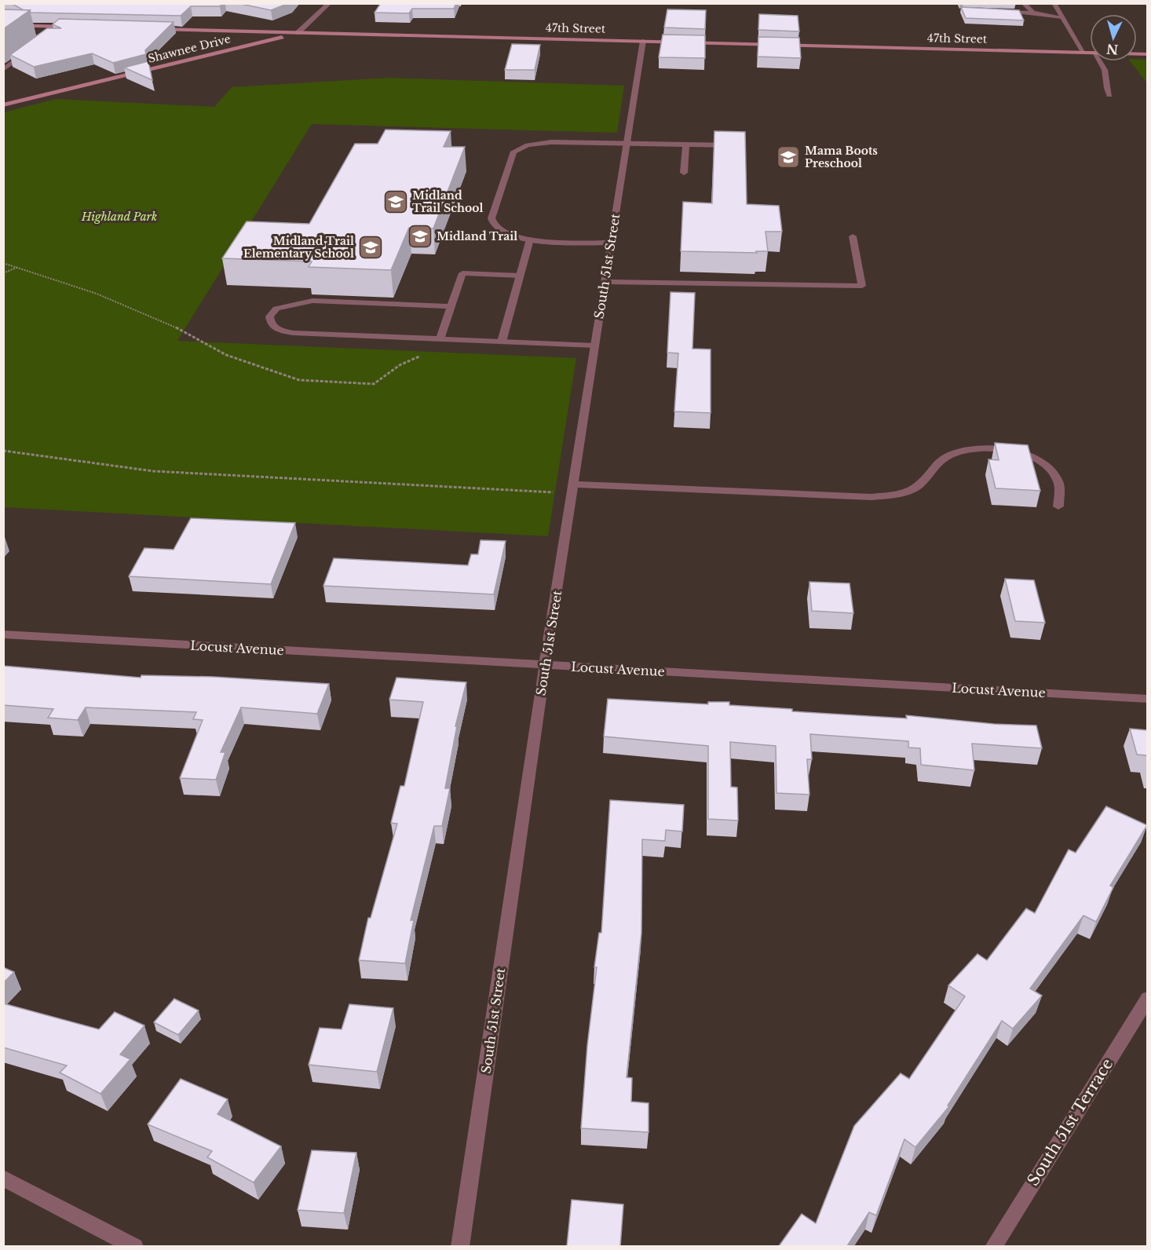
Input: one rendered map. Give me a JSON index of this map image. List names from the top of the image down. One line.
{"streets":{"main road":["47th Street","Shawnee Drive"],"street":["South 51st Street","Locust Avenue","South 51st Terrace"]},"crossings":[["47th Street","Shawnee Drive"],["47th Street","South 51st Street"],["South 51st Street","Locust Avenue"]],"parks":["Highland Park"],"places":{"school or university":["Mama Boots Preschool","Midland Trail School","Midland Trail","Midland Trail Elementary School"]},"north":"bottom"}
